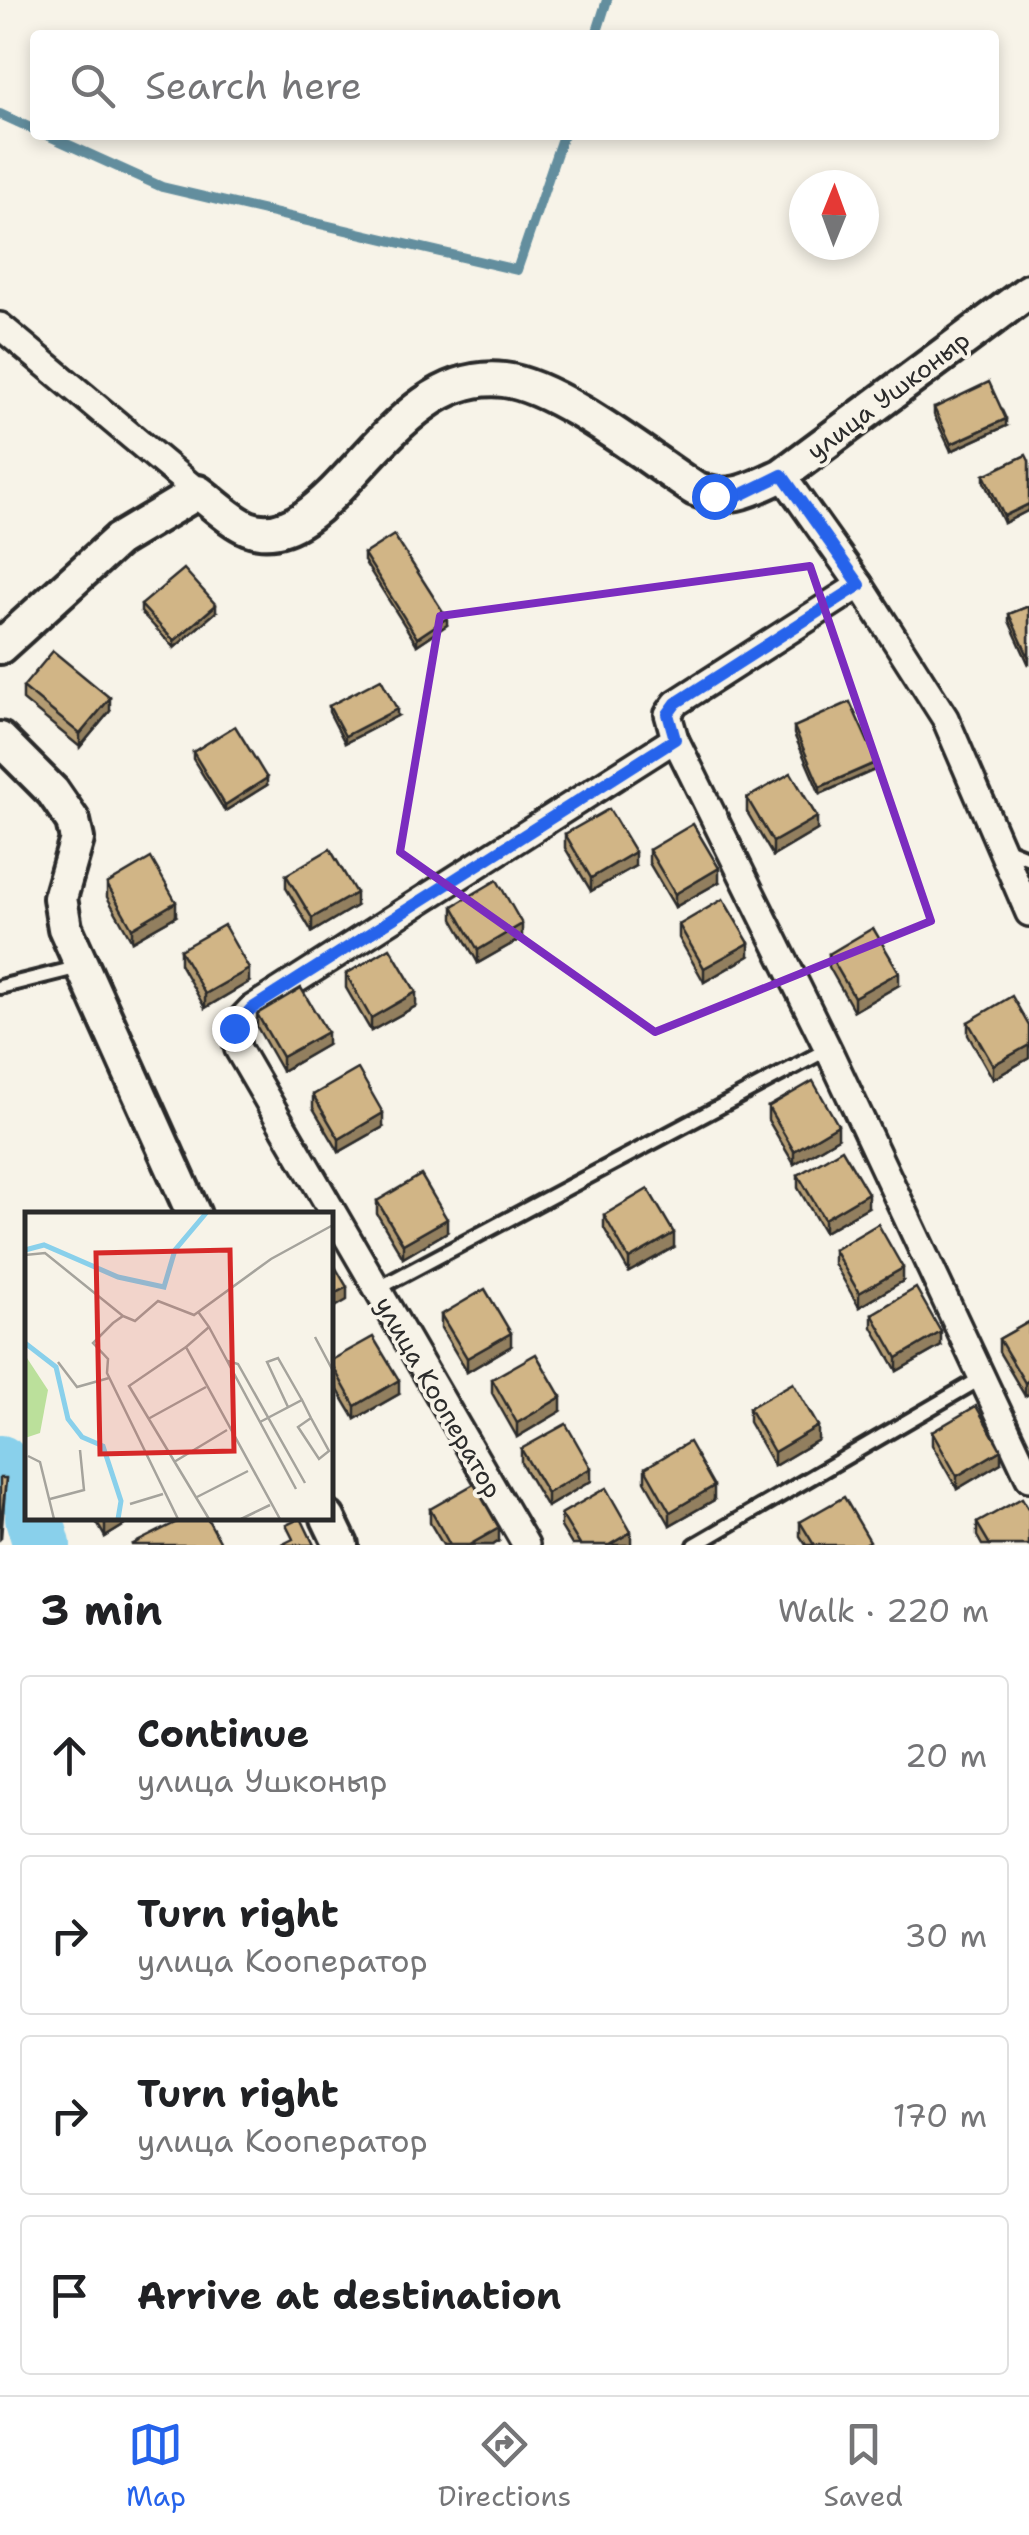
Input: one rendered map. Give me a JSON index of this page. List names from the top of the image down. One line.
{"streets":{"street":["улица Ушконыр","улица Кооператор"]},"north":"top","page":{"search":"Search here","heading":["3 min","Walk · 220 m"],"list":[["Continue","улица Ушконыр","20 m"],["Turn right","улица Кооператор","30 m"],["Turn right","улица Кооператор","170 m"],"Arrive at destination"],"nav":["Map","Directions","Saved"]}}
